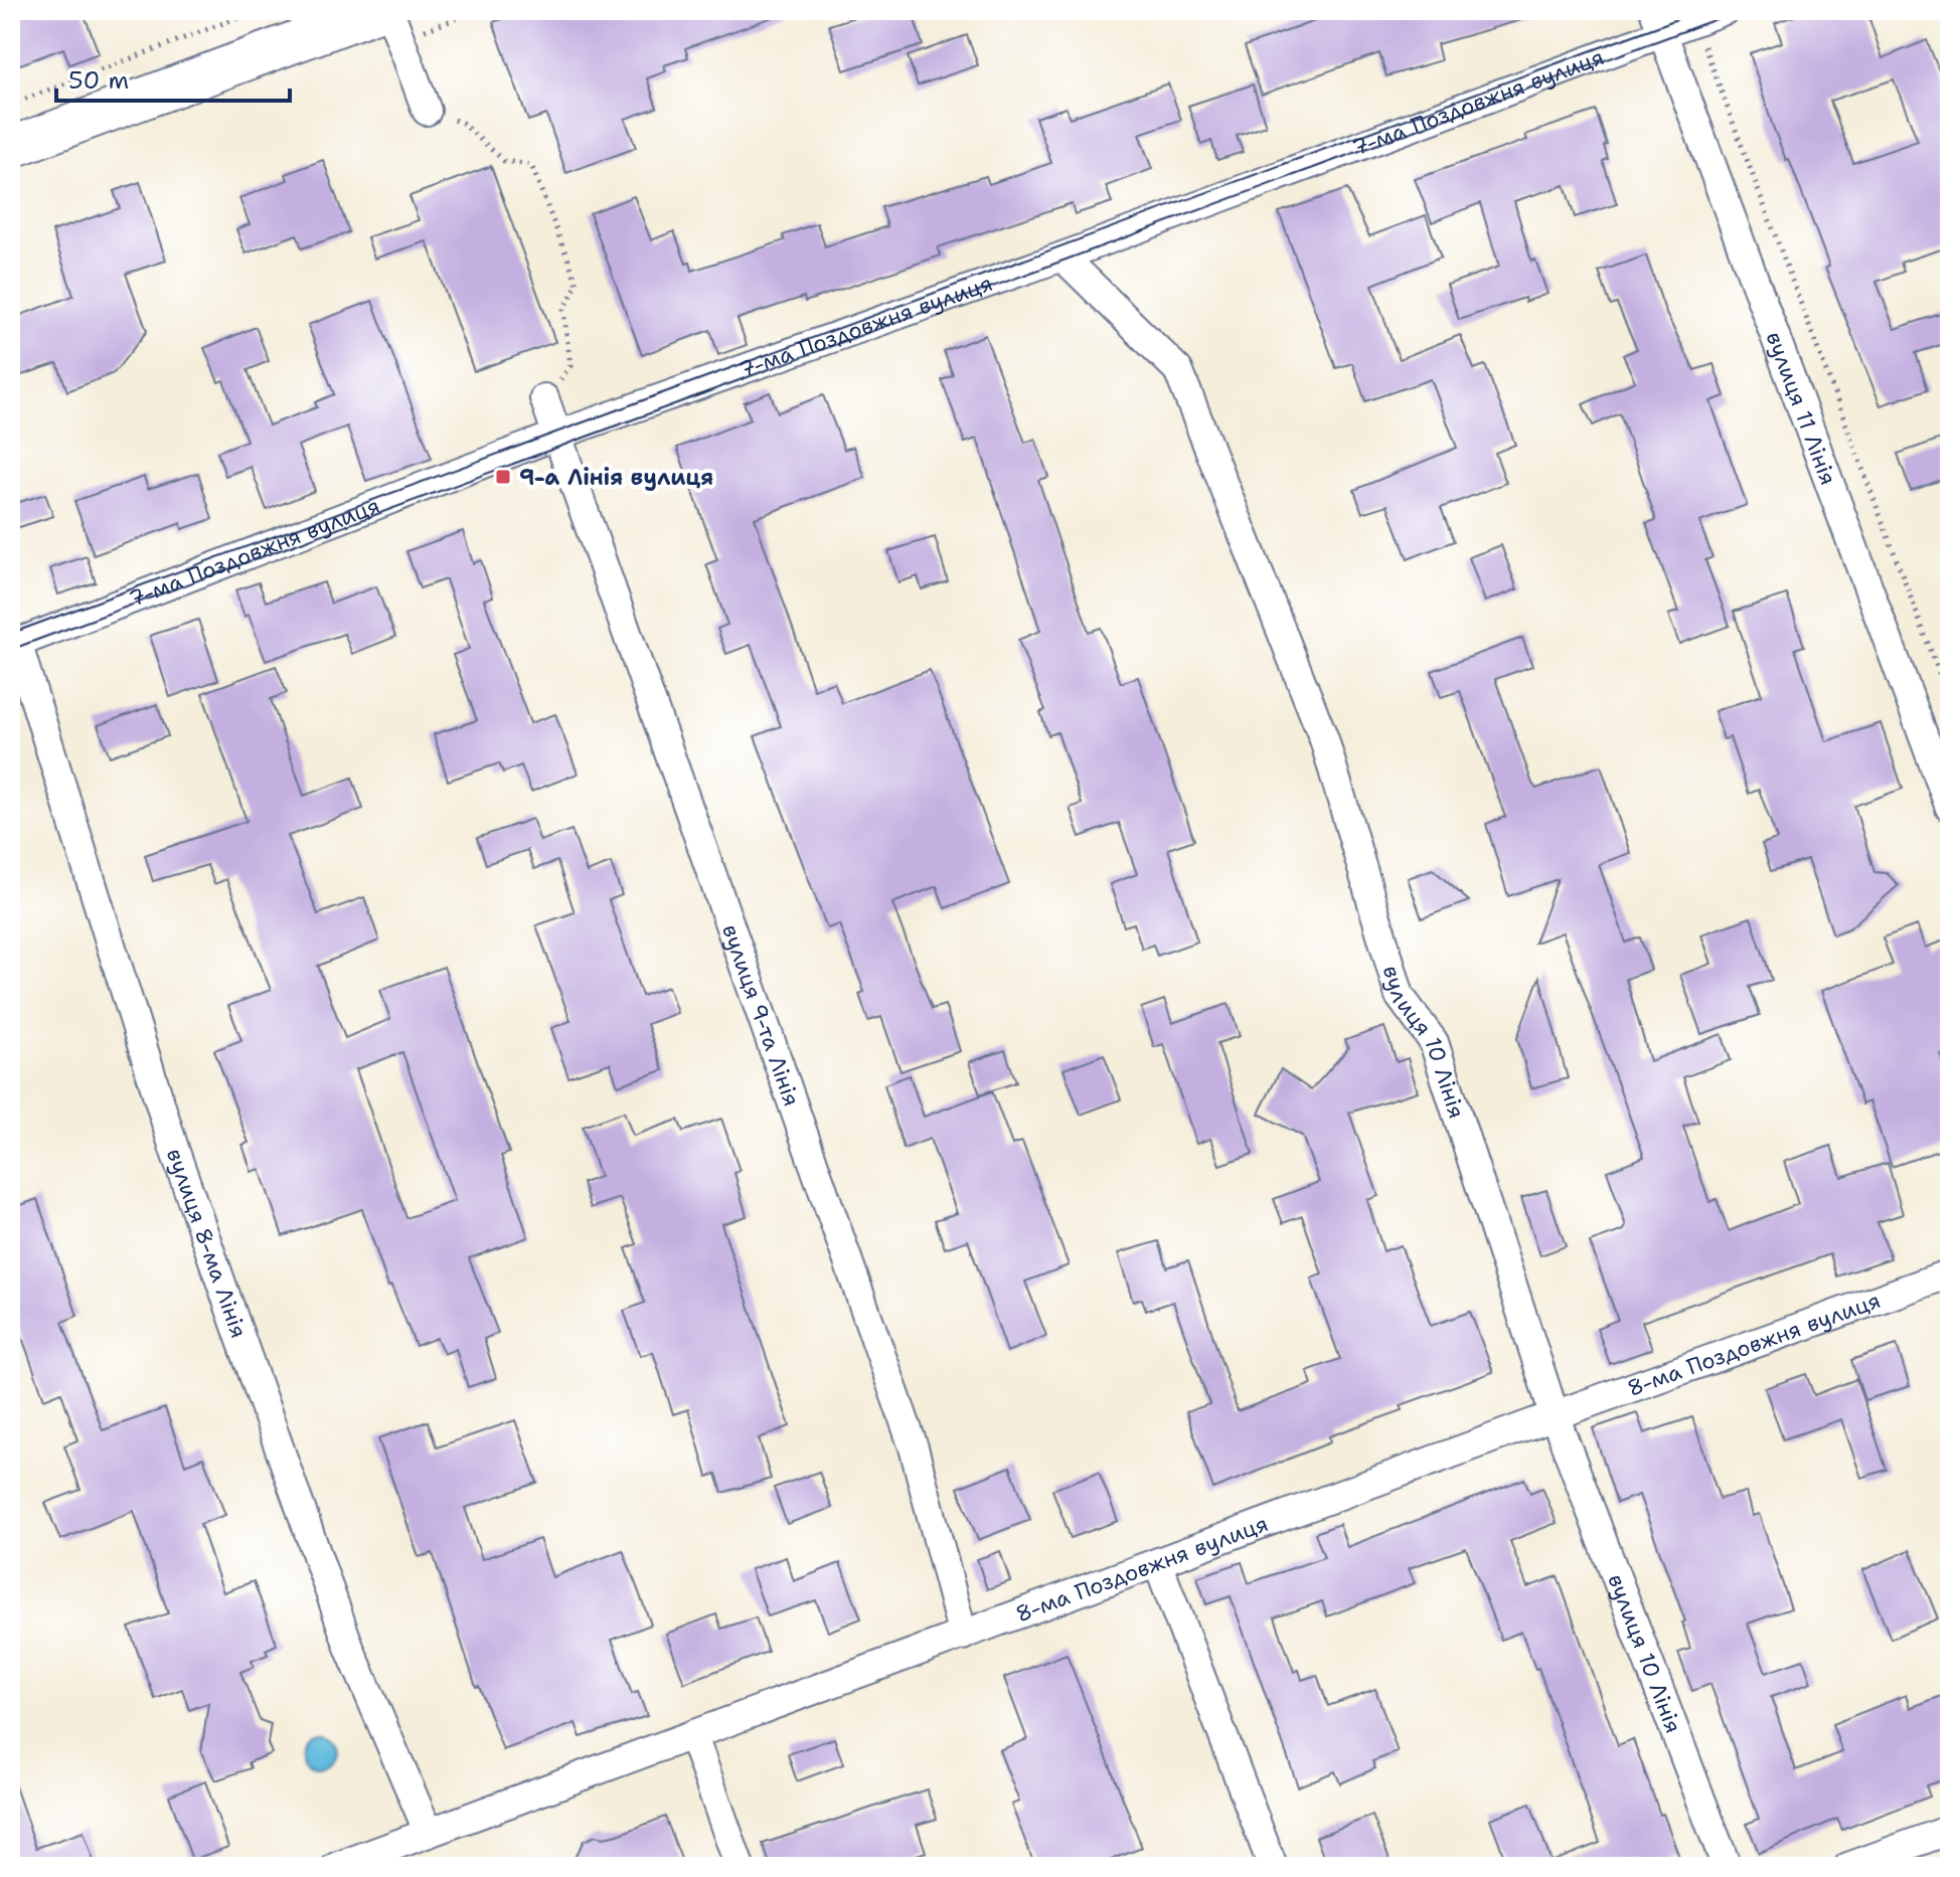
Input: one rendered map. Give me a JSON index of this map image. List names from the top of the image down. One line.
{"streets":{"street":["7-ма Поздовжня вулиця","вулиця 11 Лінія","вулиця 9-та Лінія","вулиця 10 Лінія","вулиця 8-ма Лінія","8-ма Поздовжня вулиця"]},"crossings":[["7-ма Поздовжня вулиця","вулиця 11 Лінія"],["7-ма Поздовжня вулиця","вулиця 9-та Лінія"],["7-ма Поздовжня вулиця","вулиця 10 Лінія"],["7-ма Поздовжня вулиця","вулиця 8-ма Лінія"],["вулиця 9-та Лінія","8-ма Поздовжня вулиця"],["вулиця 10 Лінія","8-ма Поздовжня вулиця"],["вулиця 8-ма Лінія","8-ма Поздовжня вулиця"]],"places":{"transit":["9-а Лінія вулиця"]},"scale_bar":"50 m"}
